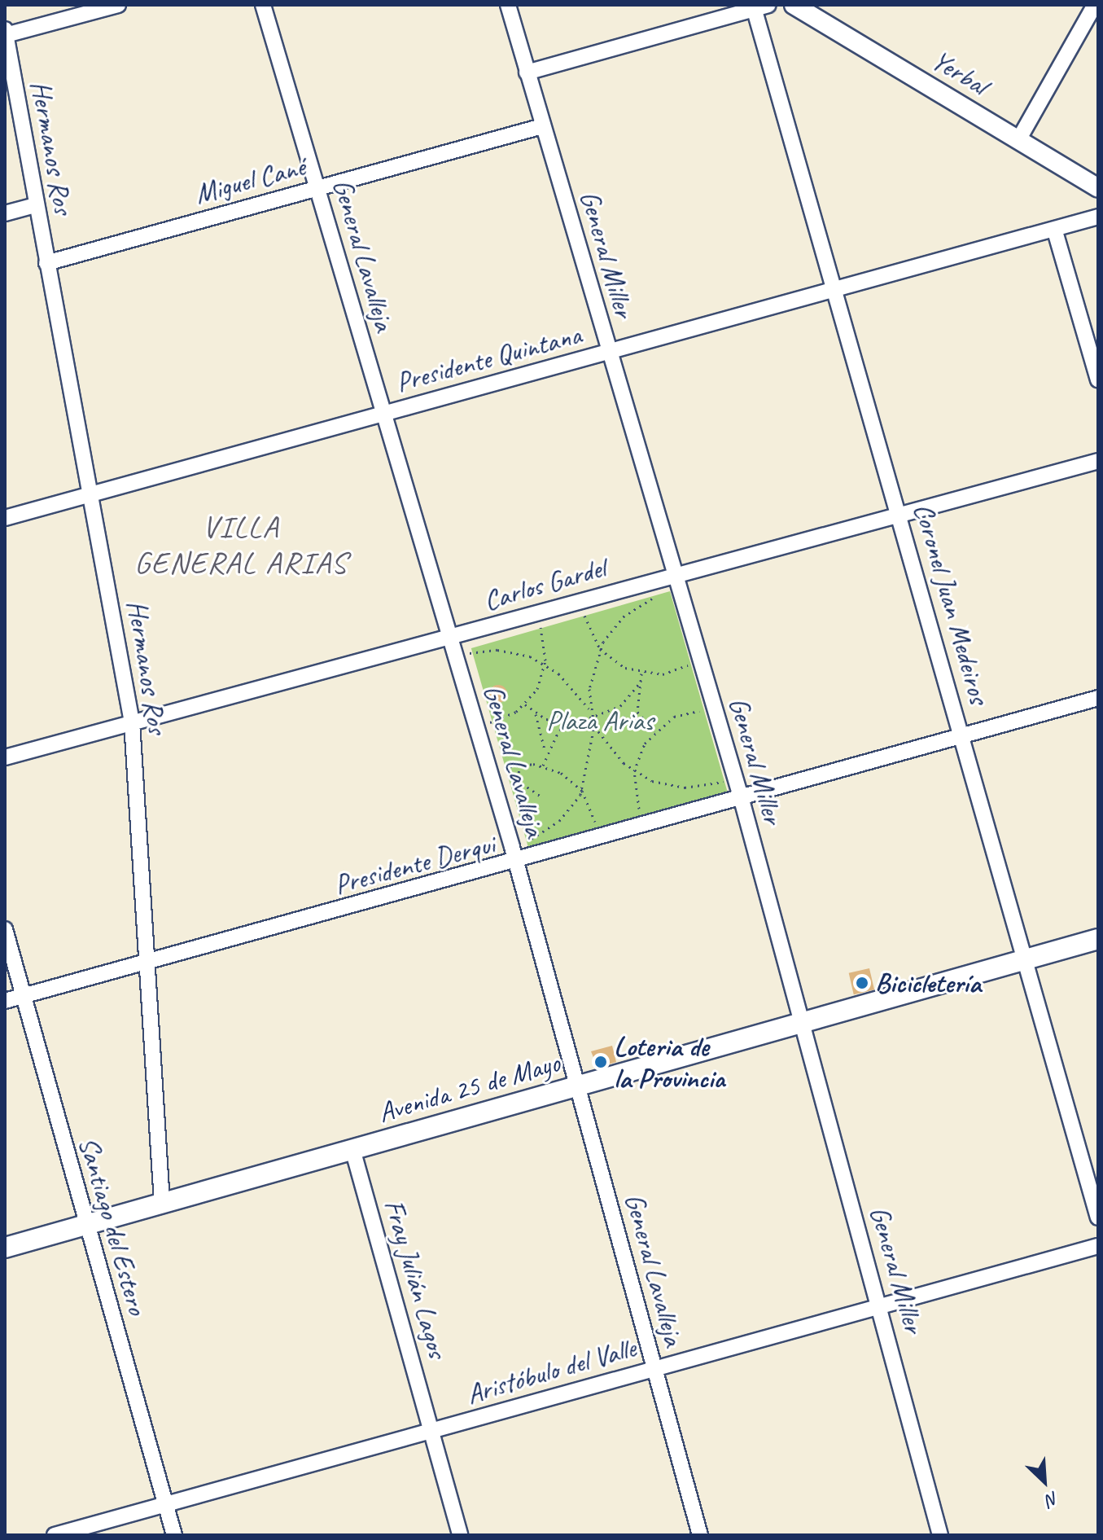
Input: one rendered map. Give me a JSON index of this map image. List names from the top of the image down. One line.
{"streets":{"main road":["Avenida 25 de Mayo"],"street":["Yerbal","Hermanos Ros","Miguel Cané","General Miller","General Lavalleja","Presidente Quintana","Carlos Gardel","Coronel Juan Medeiros","Presidente Derqui","Santiago del Estero","Fray Julián Lagos","Aristóbulo del Valle"]},"crossings":[["Hermanos Ros","Miguel Cané"],["Hermanos Ros","Presidente Quintana"],["Hermanos Ros","Carlos Gardel"],["Hermanos Ros","Presidente Derqui"],["Hermanos Ros","Avenida 25 de Mayo"],["Miguel Cané","General Miller"],["Miguel Cané","General Lavalleja"],["General Miller","Presidente Quintana"],["General Miller","Carlos Gardel"],["General Miller","Presidente Derqui"],["General Miller","Avenida 25 de Mayo"],["General Miller","Aristóbulo del Valle"],["General Lavalleja","Presidente Quintana"],["General Lavalleja","Carlos Gardel"],["General Lavalleja","Presidente Derqui"],["General Lavalleja","Avenida 25 de Mayo"],["General Lavalleja","Aristóbulo del Valle"],["Presidente Quintana","Coronel Juan Medeiros"],["Carlos Gardel","Coronel Juan Medeiros"],["Coronel Juan Medeiros","Presidente Derqui"],["Coronel Juan Medeiros","Avenida 25 de Mayo"],["Presidente Derqui","Santiago del Estero"],["Avenida 25 de Mayo","Santiago del Estero"],["Avenida 25 de Mayo","Fray Julián Lagos"],["Santiago del Estero","Aristóbulo del Valle"],["Fray Julián Lagos","Aristóbulo del Valle"]],"districts":["VILLA GENERAL ARIAS"],"parks":["Plaza Arias"],"places":["Bicicletería","Loteria de la Provincia"],"north":"bottom right"}
